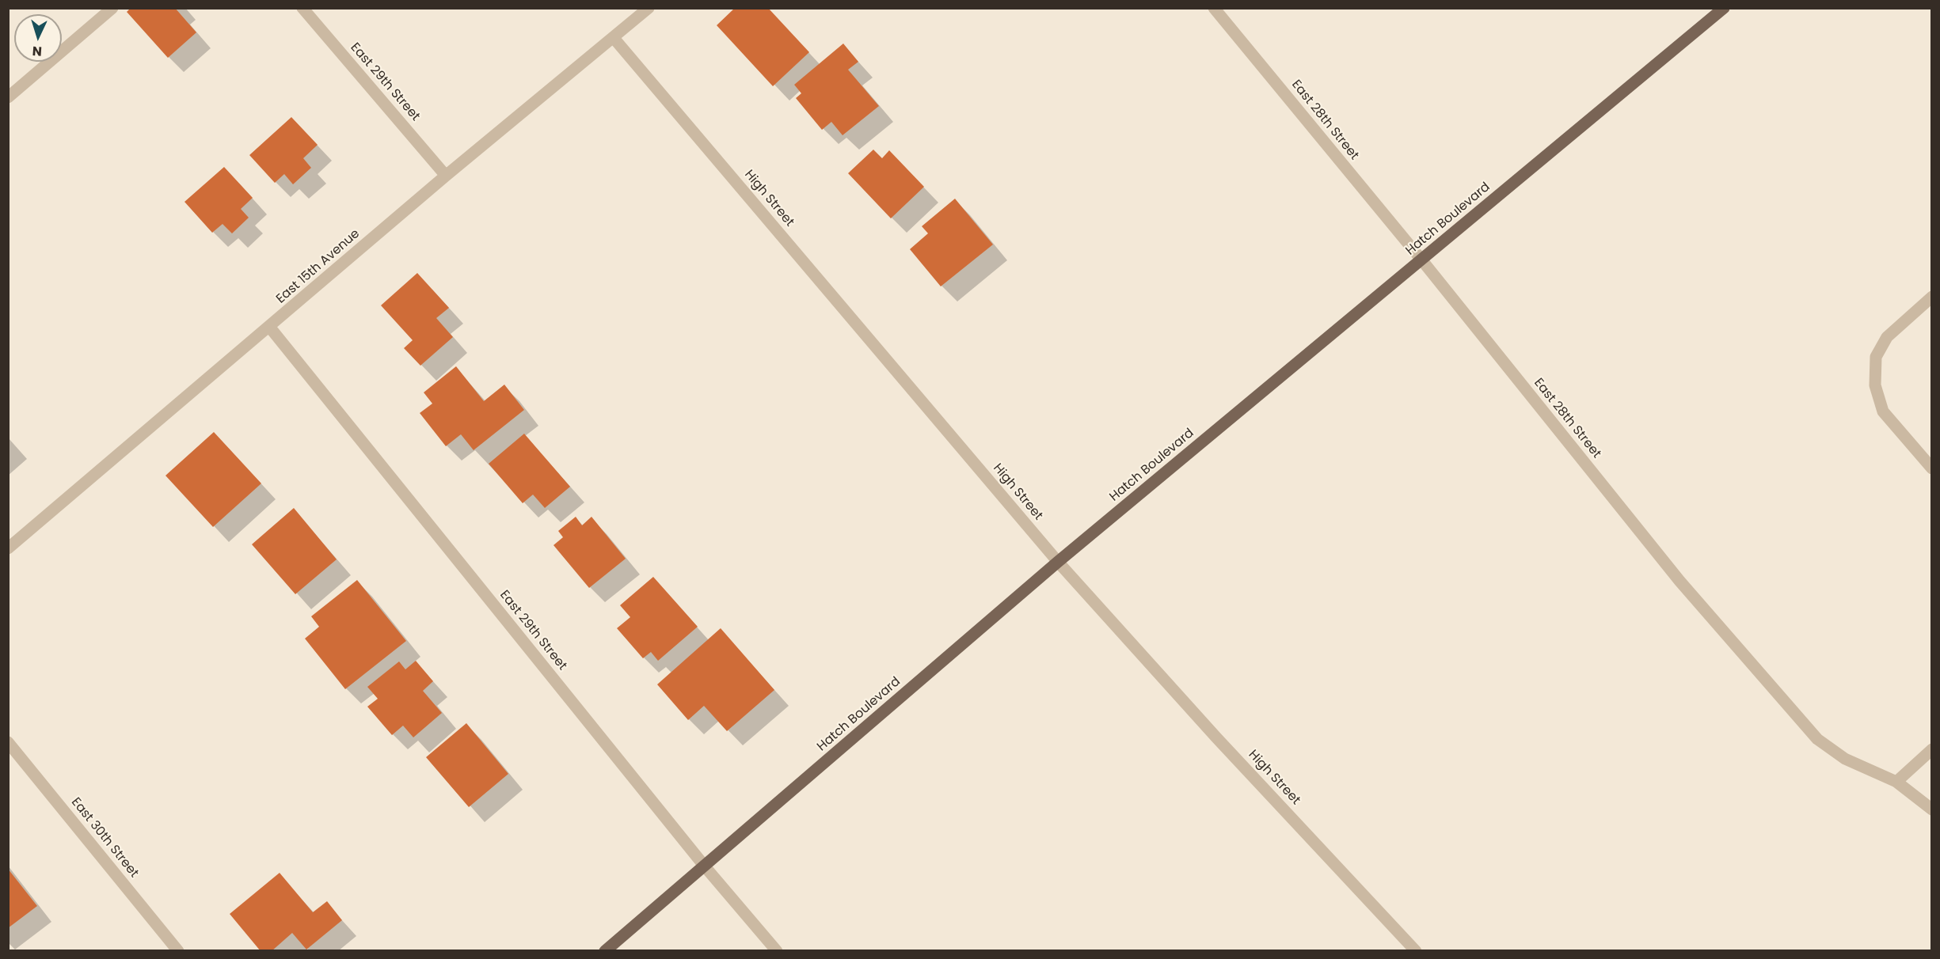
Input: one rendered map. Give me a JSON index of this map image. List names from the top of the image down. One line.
{"streets":{"main road":["Hatch Boulevard"],"street":["East 29th Street","East 28th Street","High Street","East 15th Avenue","East 30th Street"]},"crossings":[["East 29th Street","Hatch Boulevard"],["East 29th Street","East 15th Avenue"],["East 28th Street","Hatch Boulevard"],["High Street","Hatch Boulevard"],["High Street","East 15th Avenue"]],"north":"bottom"}
